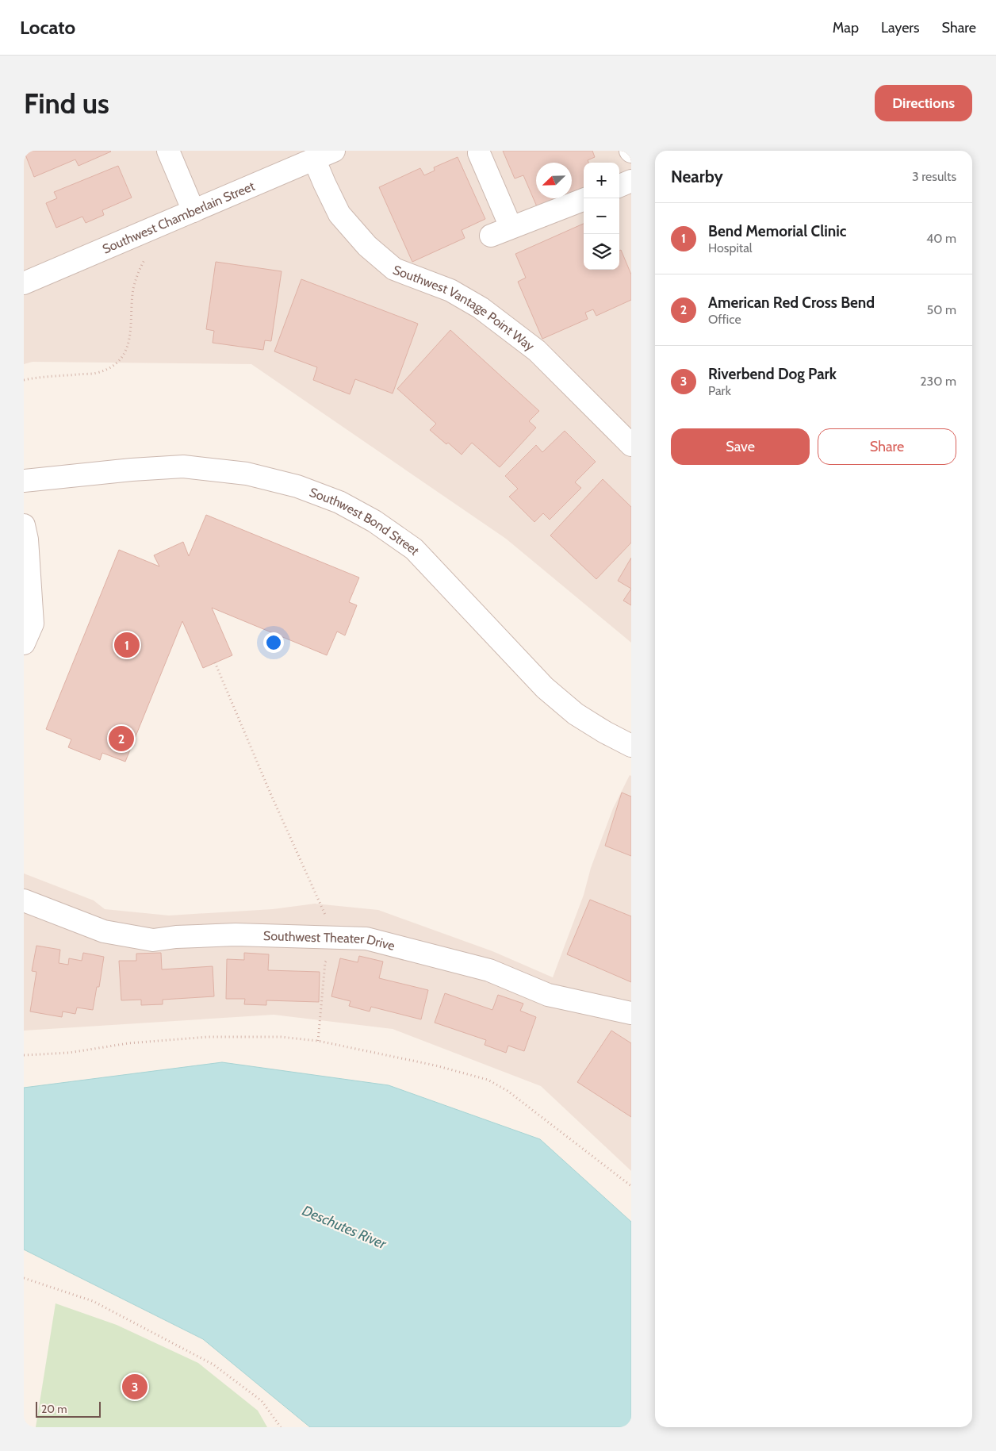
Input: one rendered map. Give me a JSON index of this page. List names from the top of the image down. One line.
{"streets":{"street":["Southwest Chamberlain Street","Southwest Vantage Point Way","Southwest Bond Street","Southwest Theater Drive"]},"crossings":[["Southwest Chamberlain Street","Southwest Vantage Point Way"]],"water":["Deschutes River"],"scale_bar":"20 m","north":"bottom left","page":{"header":"Locato","nav":["Map","Layers","Share"],"buttons":["Directions",["Save","Share"]],"title":"Find us","heading":["Nearby","3 results"],"map_buttons":["+","−"],"list":[{"mark":"1","name":"Bend Memorial Clinic","note":"Hospital","value":"40 m"},{"mark":"2","name":"American Red Cross Bend","note":"Office","value":"50 m"},{"mark":"3","name":"Riverbend Dog Park","note":"Park","value":"230 m"}],"pins":["1","2","3"],"scale":"20 m"}}
